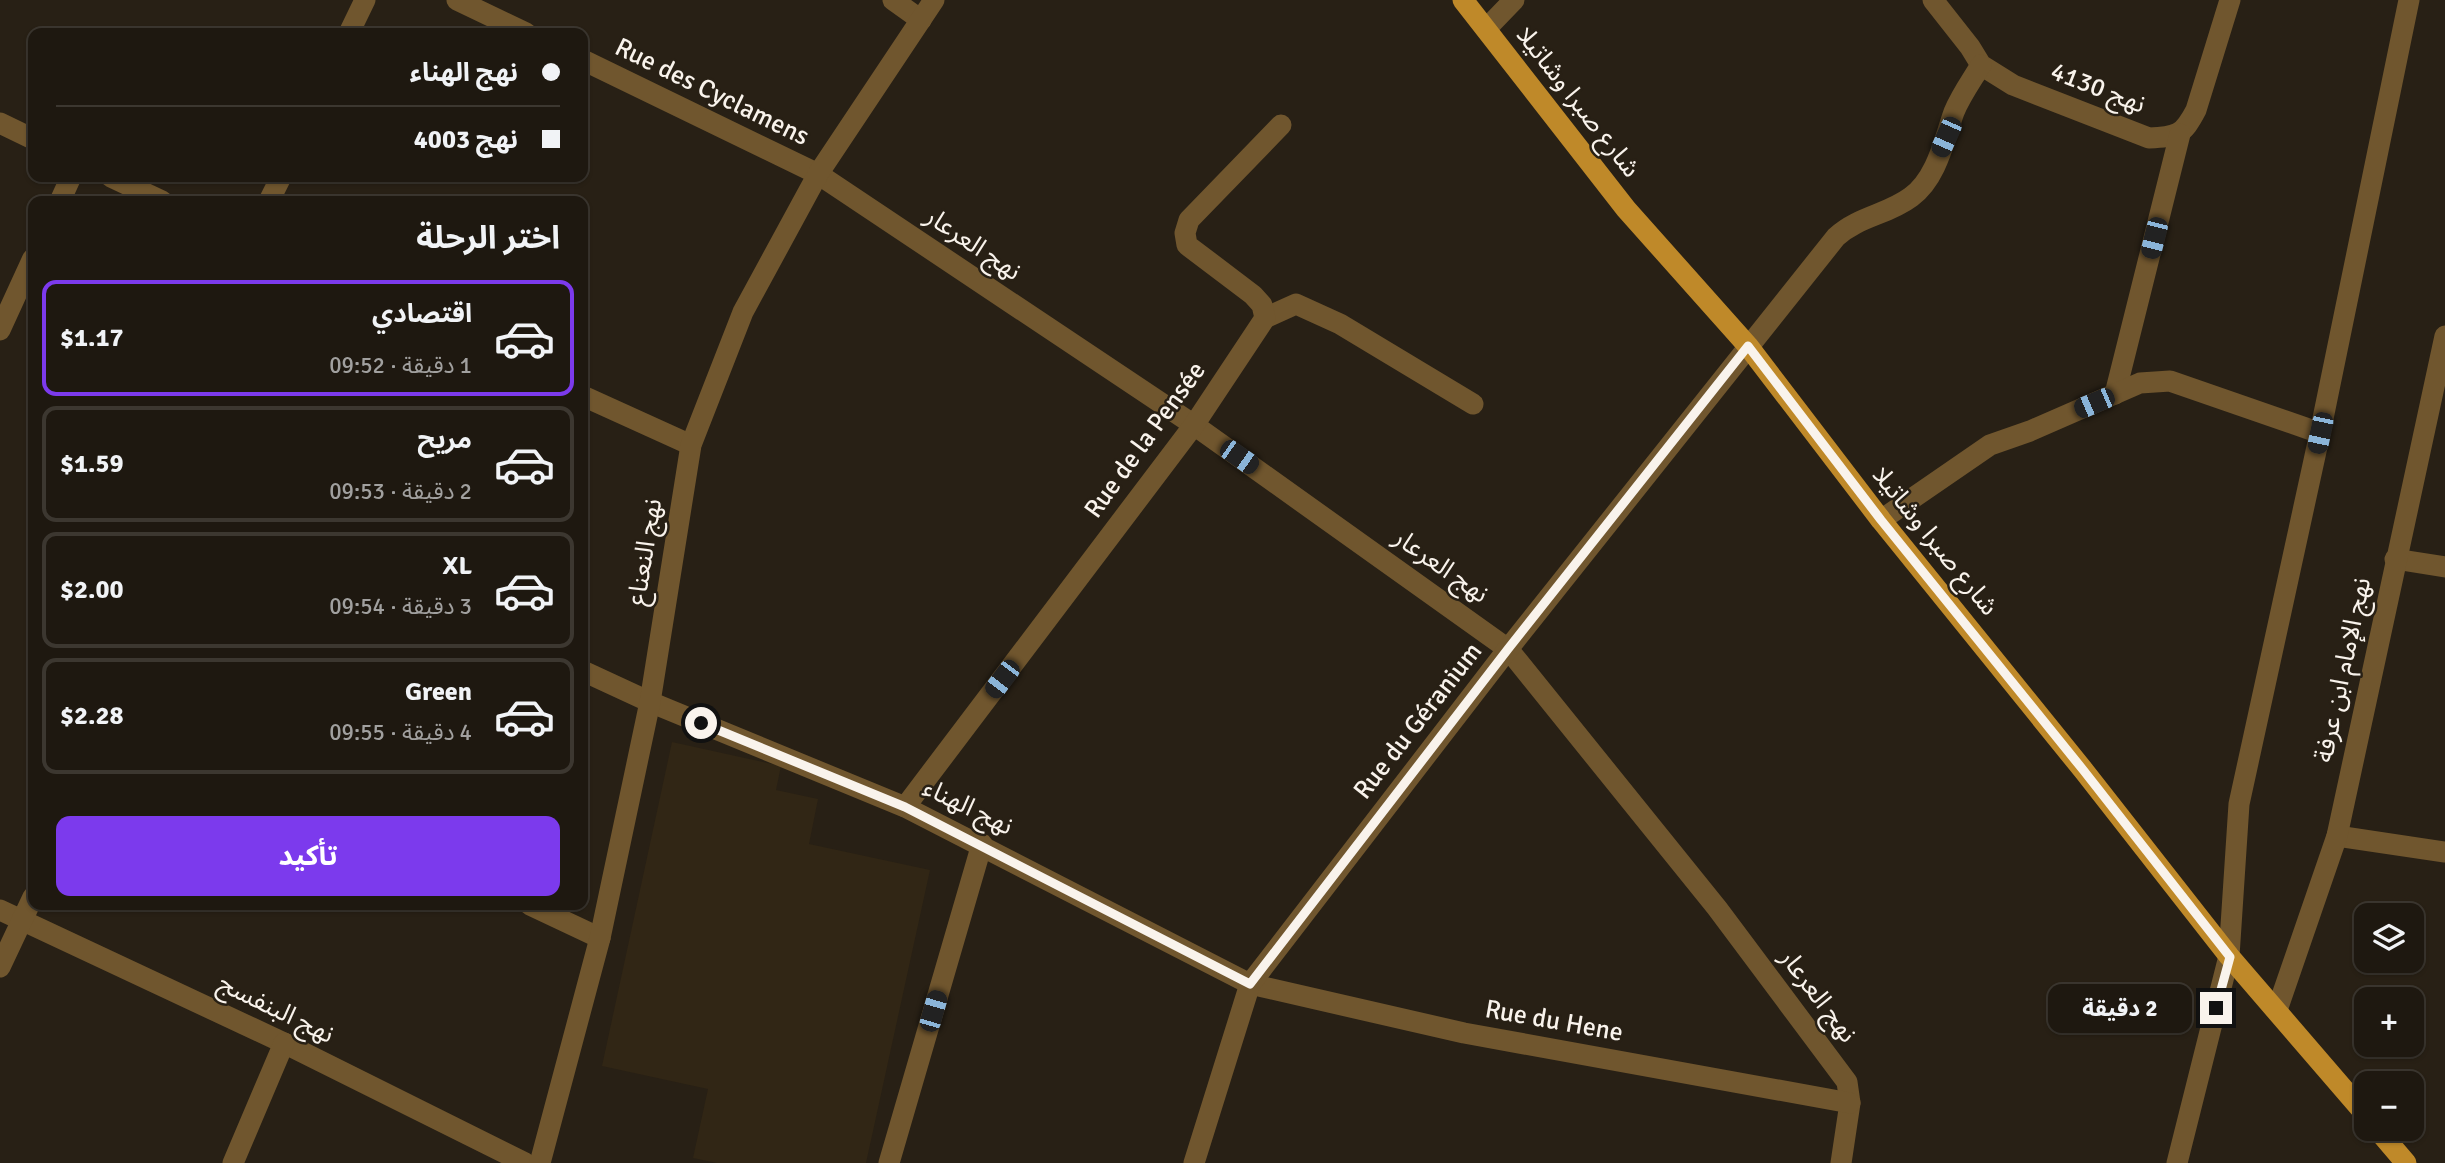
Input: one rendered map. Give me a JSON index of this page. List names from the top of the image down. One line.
{"streets":{"main road":["شارع صبرا وشاتيلا"],"street":["نهج 4130","Rue des Cyclamens","نهج العرعار","Rue de la Pensée","نهج النعناع","نهج الإمام ابن عرفة","Rue du Géranium","نهج الهناء","نهج البنفسج","Rue du Hene"]},"crossings":[["نهج 4130","Rue du Géranium"],["Rue des Cyclamens","نهج العرعار"],["Rue des Cyclamens","نهج النعناع"],["شارع صبرا وشاتيلا","نهج الإمام ابن عرفة"],["شارع صبرا وشاتيلا","Rue du Géranium"],["نهج العرعار","Rue de la Pensée"],["نهج العرعار","نهج النعناع"],["نهج العرعار","Rue du Géranium"],["نهج العرعار","Rue du Hene"],["Rue de la Pensée","نهج الهناء"],["نهج النعناع","نهج الهناء"],["Rue du Géranium","نهج الهناء"],["Rue du Géranium","Rue du Hene"],["نهج الهناء","Rue du Hene"]],"page":{"banner":["نهج الهناء","نهج 4003"],"heading":"اختر الرحلة","list":[{"name":"اقتصادي","note":"1 دقيقة · 09:52","value":"$1.17"},{"name":"مريح","note":"2 دقيقة · 09:53","value":"$1.59"},{"name":"XL","note":"3 دقيقة · 09:54","value":"$2.00"},{"name":"Green","note":"4 دقيقة · 09:55","value":"$2.28"}],"buttons":"تأكيد","map_buttons":["+","−"],"bubble":"2 دقيقة"}}
